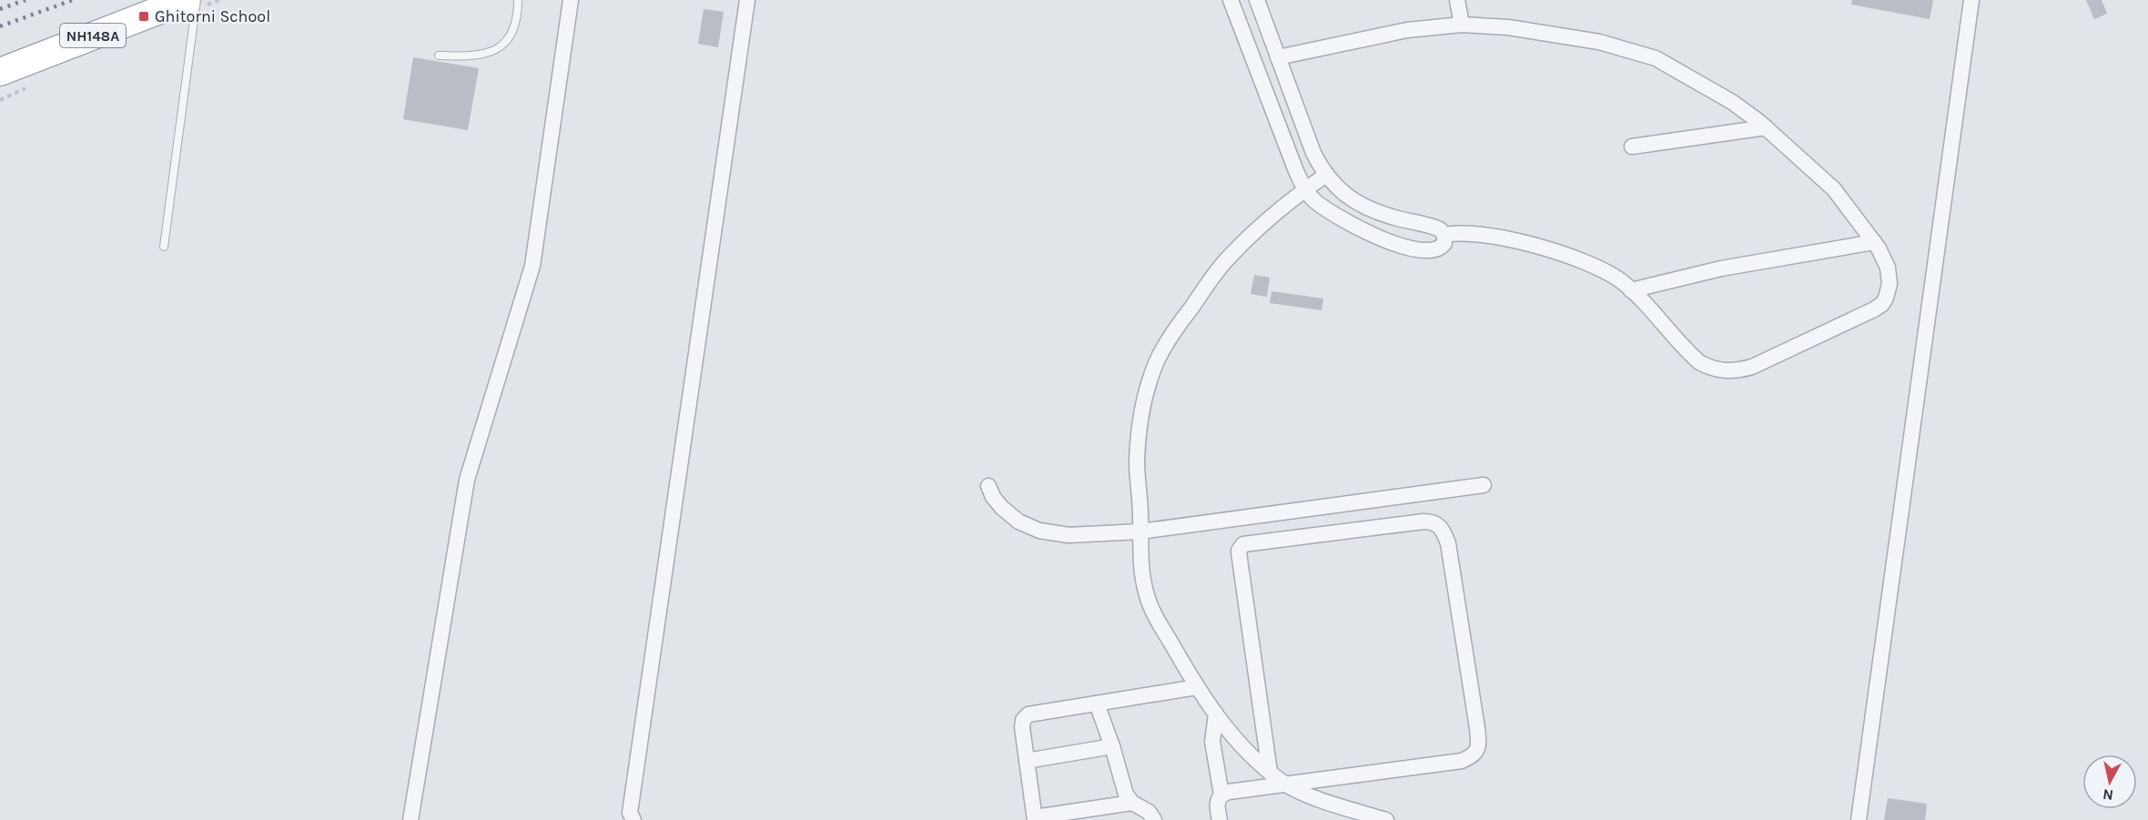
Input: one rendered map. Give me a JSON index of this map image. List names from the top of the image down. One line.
{"streets":{"highway":["NH148A"]},"places":{"transit":["Ghitorni School"]},"north":"bottom"}
